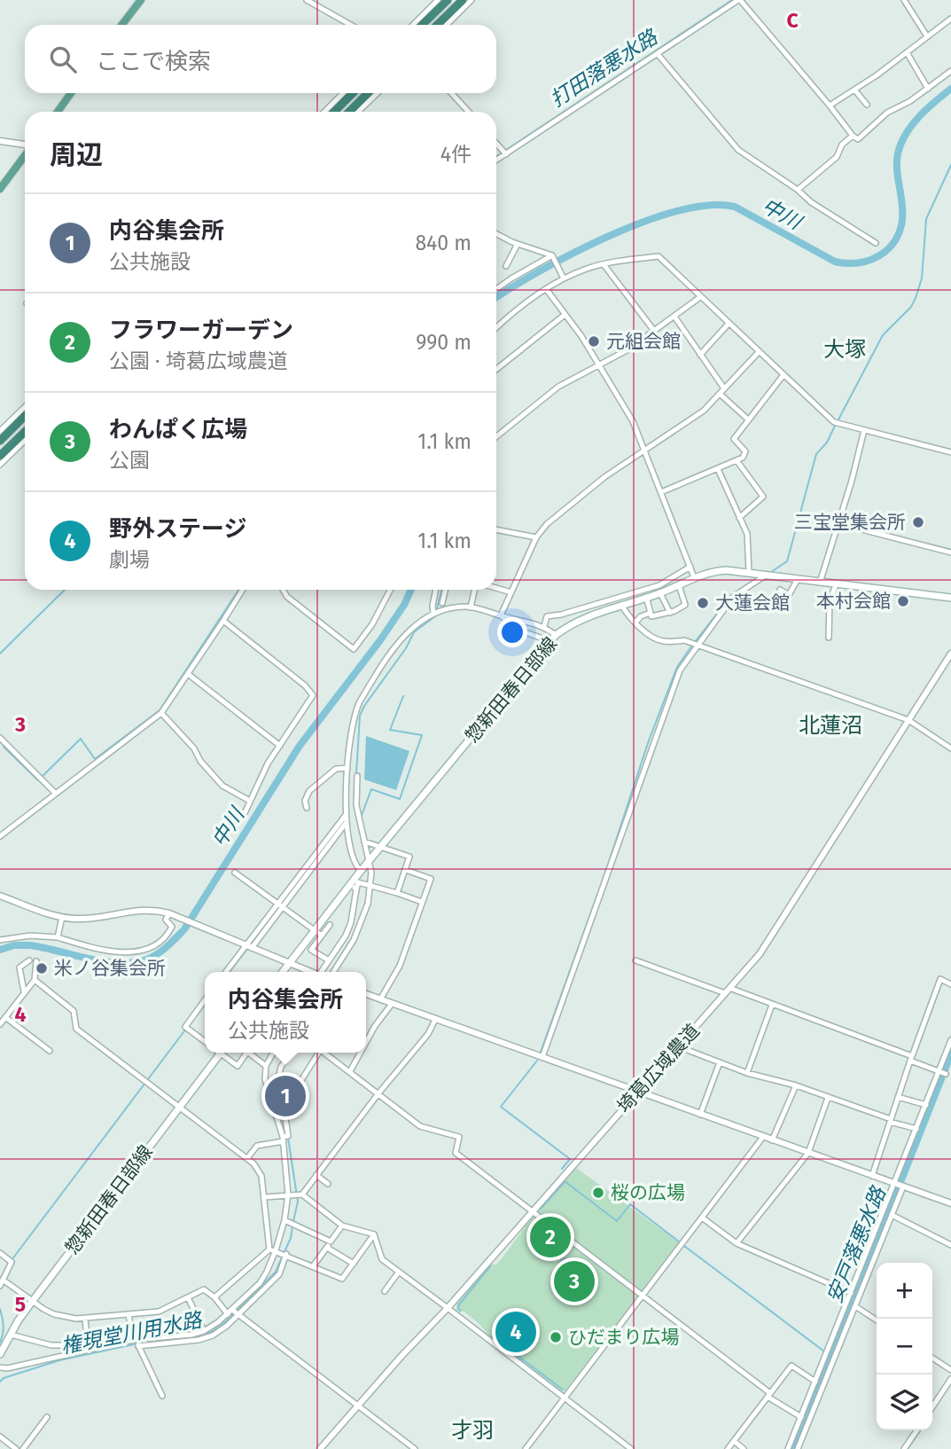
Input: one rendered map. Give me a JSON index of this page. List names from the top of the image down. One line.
{"streets":{"main road":["惣新田春日部線"],"street":["埼葛広域農道"]},"districts":["大塚","北蓮沼","才羽"],"water":["打田落悪水路","中川","安戸落悪水路","権現堂川用水路"],"places":["元組会館","三宝堂集会所","本村会館","大蓮会館","米ノ谷集会所","桜の広場","ひだまり広場"],"page":{"search":"ここで検索","heading":["周辺","4件"],"list":[{"mark":"1","name":"内谷集会所","note":"公共施設","value":"840 m"},{"mark":"2","name":"フラワーガーデン","note":"公園 · 埼葛広域農道","value":"990 m"},{"mark":"3","name":"わんぱく広場","note":"公園","value":"1.1 km"},{"mark":"4","name":"野外ステージ","note":"劇場","value":"1.1 km"}],"popup":["内谷集会所","公共施設"],"pins":["1","2","3","4"],"map_buttons":["+","−"]},"grid":{"columns":["C"],"rows":["3","4","5"]}}
